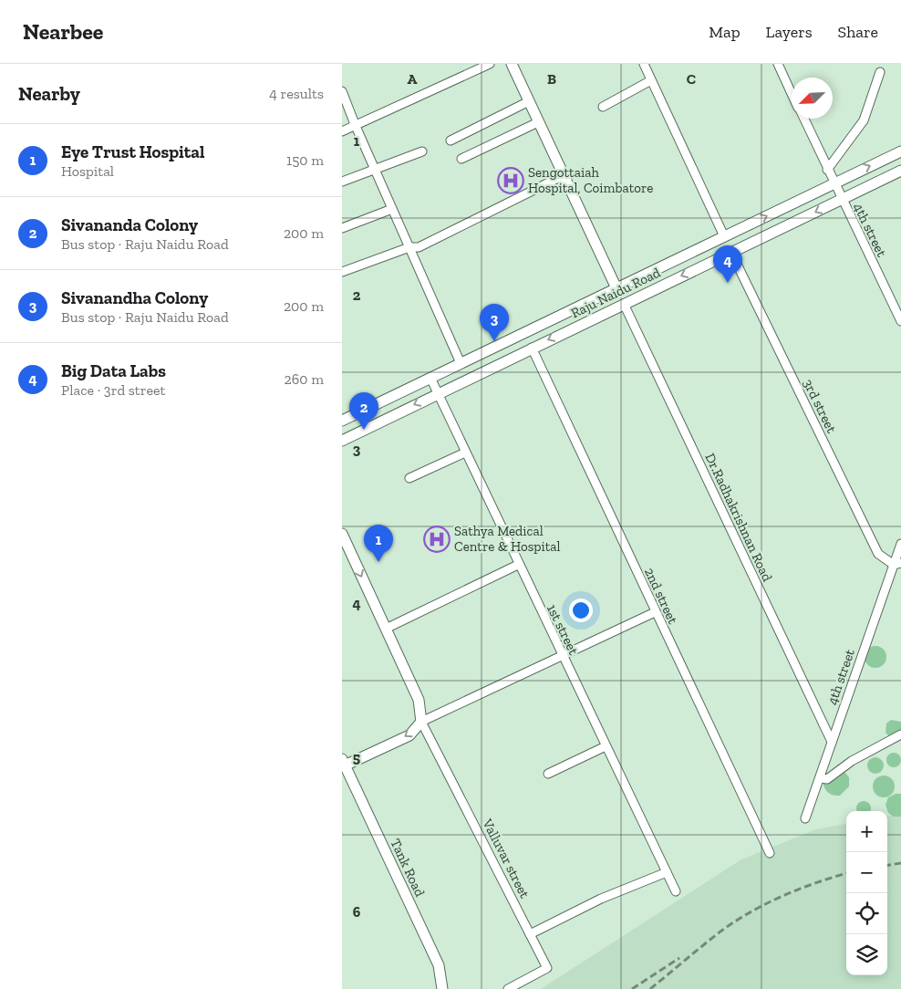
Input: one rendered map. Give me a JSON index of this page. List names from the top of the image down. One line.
{"streets":{"main road":["Raju Naidu Road","Tank Road"],"street":["4th street","3rd street","Dr.Radhakrishnan Road","2nd street","1st street","Valluvar street"]},"crossings":[["4th street","Raju Naidu Road"],["4th street","3rd street"],["4th street","Dr.Radhakrishnan Road"],["Raju Naidu Road","3rd street"],["Raju Naidu Road","Dr.Radhakrishnan Road"],["Raju Naidu Road","2nd street"],["Raju Naidu Road","1st street"]],"places":{"hospital":["Sengottaiah Hospital, Coimbatore","Sathya Medical Centre & Hospital"]},"north":"bottom left","page":{"header":"Nearbee","nav":["Map","Layers","Share"],"heading":["Nearby","4 results"],"list":[{"mark":"1","name":"Eye Trust Hospital","note":"Hospital","value":"150 m"},{"mark":"2","name":"Sivananda Colony","note":"Bus stop · Raju Naidu Road","value":"200 m"},{"mark":"3","name":"Sivanandha Colony","note":"Bus stop · Raju Naidu Road","value":"200 m"},{"mark":"4","name":"Big Data Labs","note":"Place · 3rd street","value":"260 m"}],"pins":["4","3","2","1"],"map_buttons":["+","−"]},"grid":{"columns":["A","B","C"],"rows":["1","2","3","4","5","6"]}}
